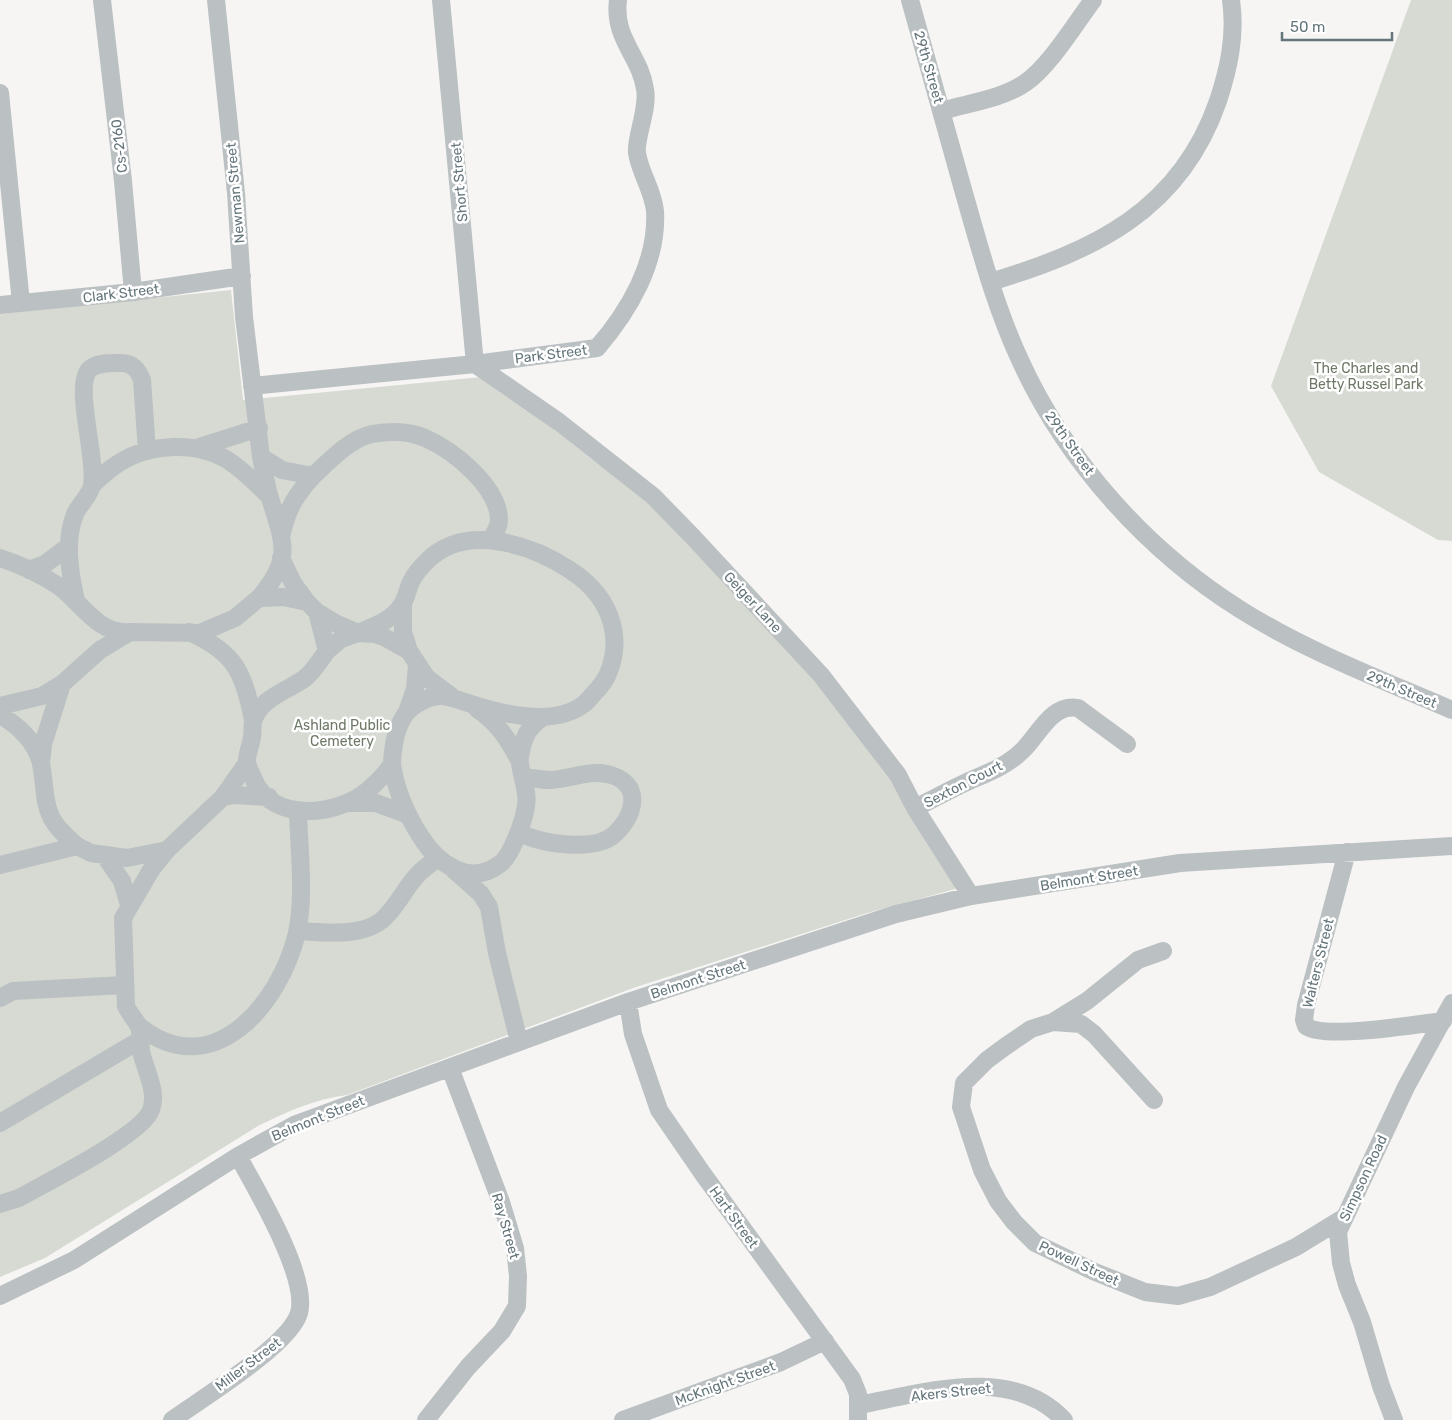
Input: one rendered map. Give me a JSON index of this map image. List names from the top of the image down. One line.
{"streets":{"street":["29th Street","Cs-2160","Short Street","Newman Street","Clark Street","Park Street","Geiger Lane","Sexton Court","Belmont Street","Walters Street","Simpson Road","Hart Street","Ray Street","Powell Street","Miller Street","McKnight Street","Akers Street"]},"crossings":[["Cs-2160","Clark Street"],["Short Street","Park Street"],["Short Street","Geiger Lane"],["Newman Street","Clark Street"],["Newman Street","Park Street"],["Park Street","Geiger Lane"],["Geiger Lane","Sexton Court"],["Geiger Lane","Belmont Street"],["Belmont Street","Walters Street"],["Belmont Street","Hart Street"],["Belmont Street","Ray Street"],["Belmont Street","Miller Street"],["Walters Street","Simpson Road"],["Simpson Road","Powell Street"],["Hart Street","McKnight Street"],["Hart Street","Akers Street"]],"parks":["The Charles and Betty Russel Park","Ashland Public Cemetery"],"scale_bar":"50 m"}
